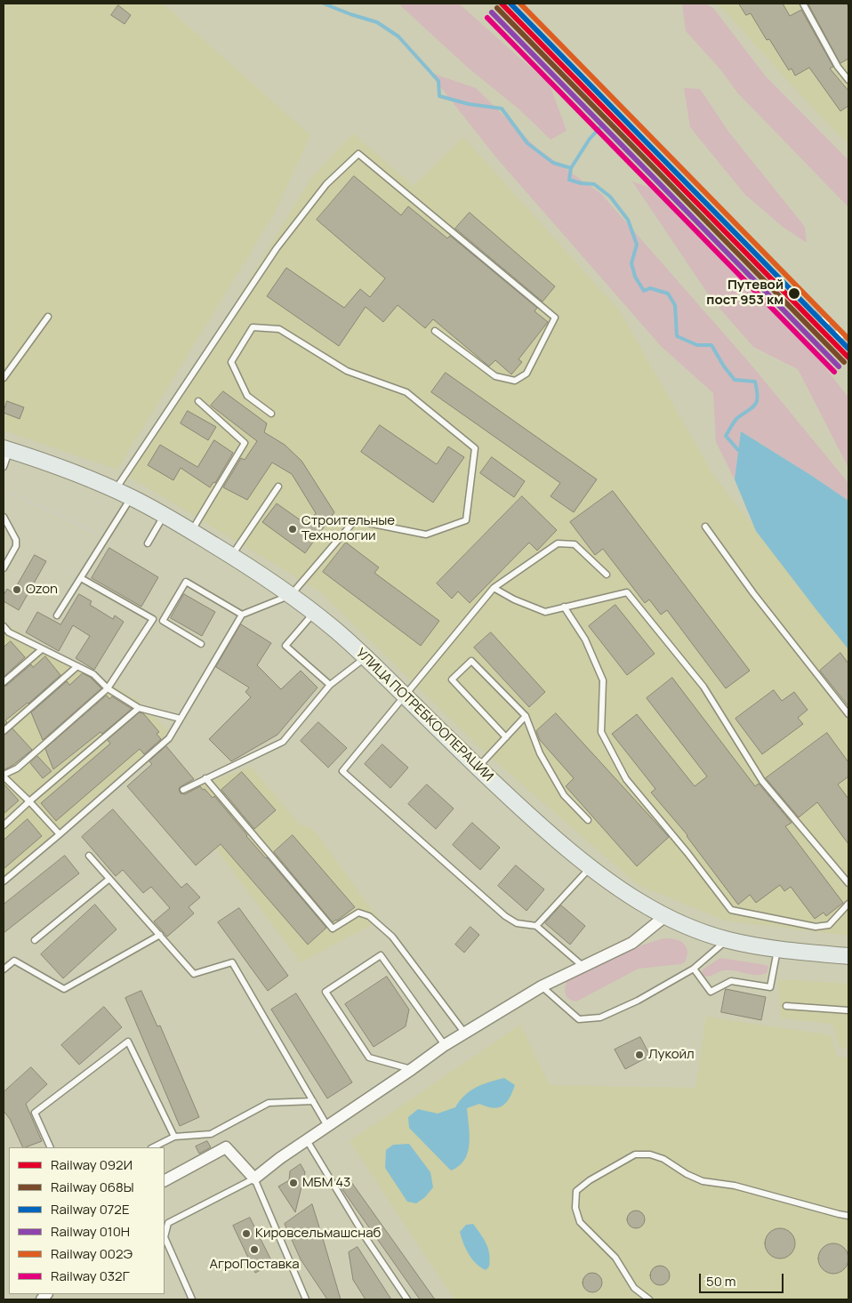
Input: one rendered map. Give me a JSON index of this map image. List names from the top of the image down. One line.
{"streets":{"main road":["УЛИЦА ПОТРЕБКООПЕРАЦИИ"]},"places":["Путевой пост 953 км","Строительные Технологии","Ozon","Лукойл","МБМ 43","Кировсельмашснаб","АгроПоставка"],"lines":["rail line 092И","rail line 072Е","rail line 002Э","rail line 068Ы","rail line 010Н","rail line 032Г"],"legend":["Railway 092И","Railway 068Ы","Railway 072Е","Railway 010Н","Railway 002Э","Railway 032Г"],"scale_bar":"50 m"}
